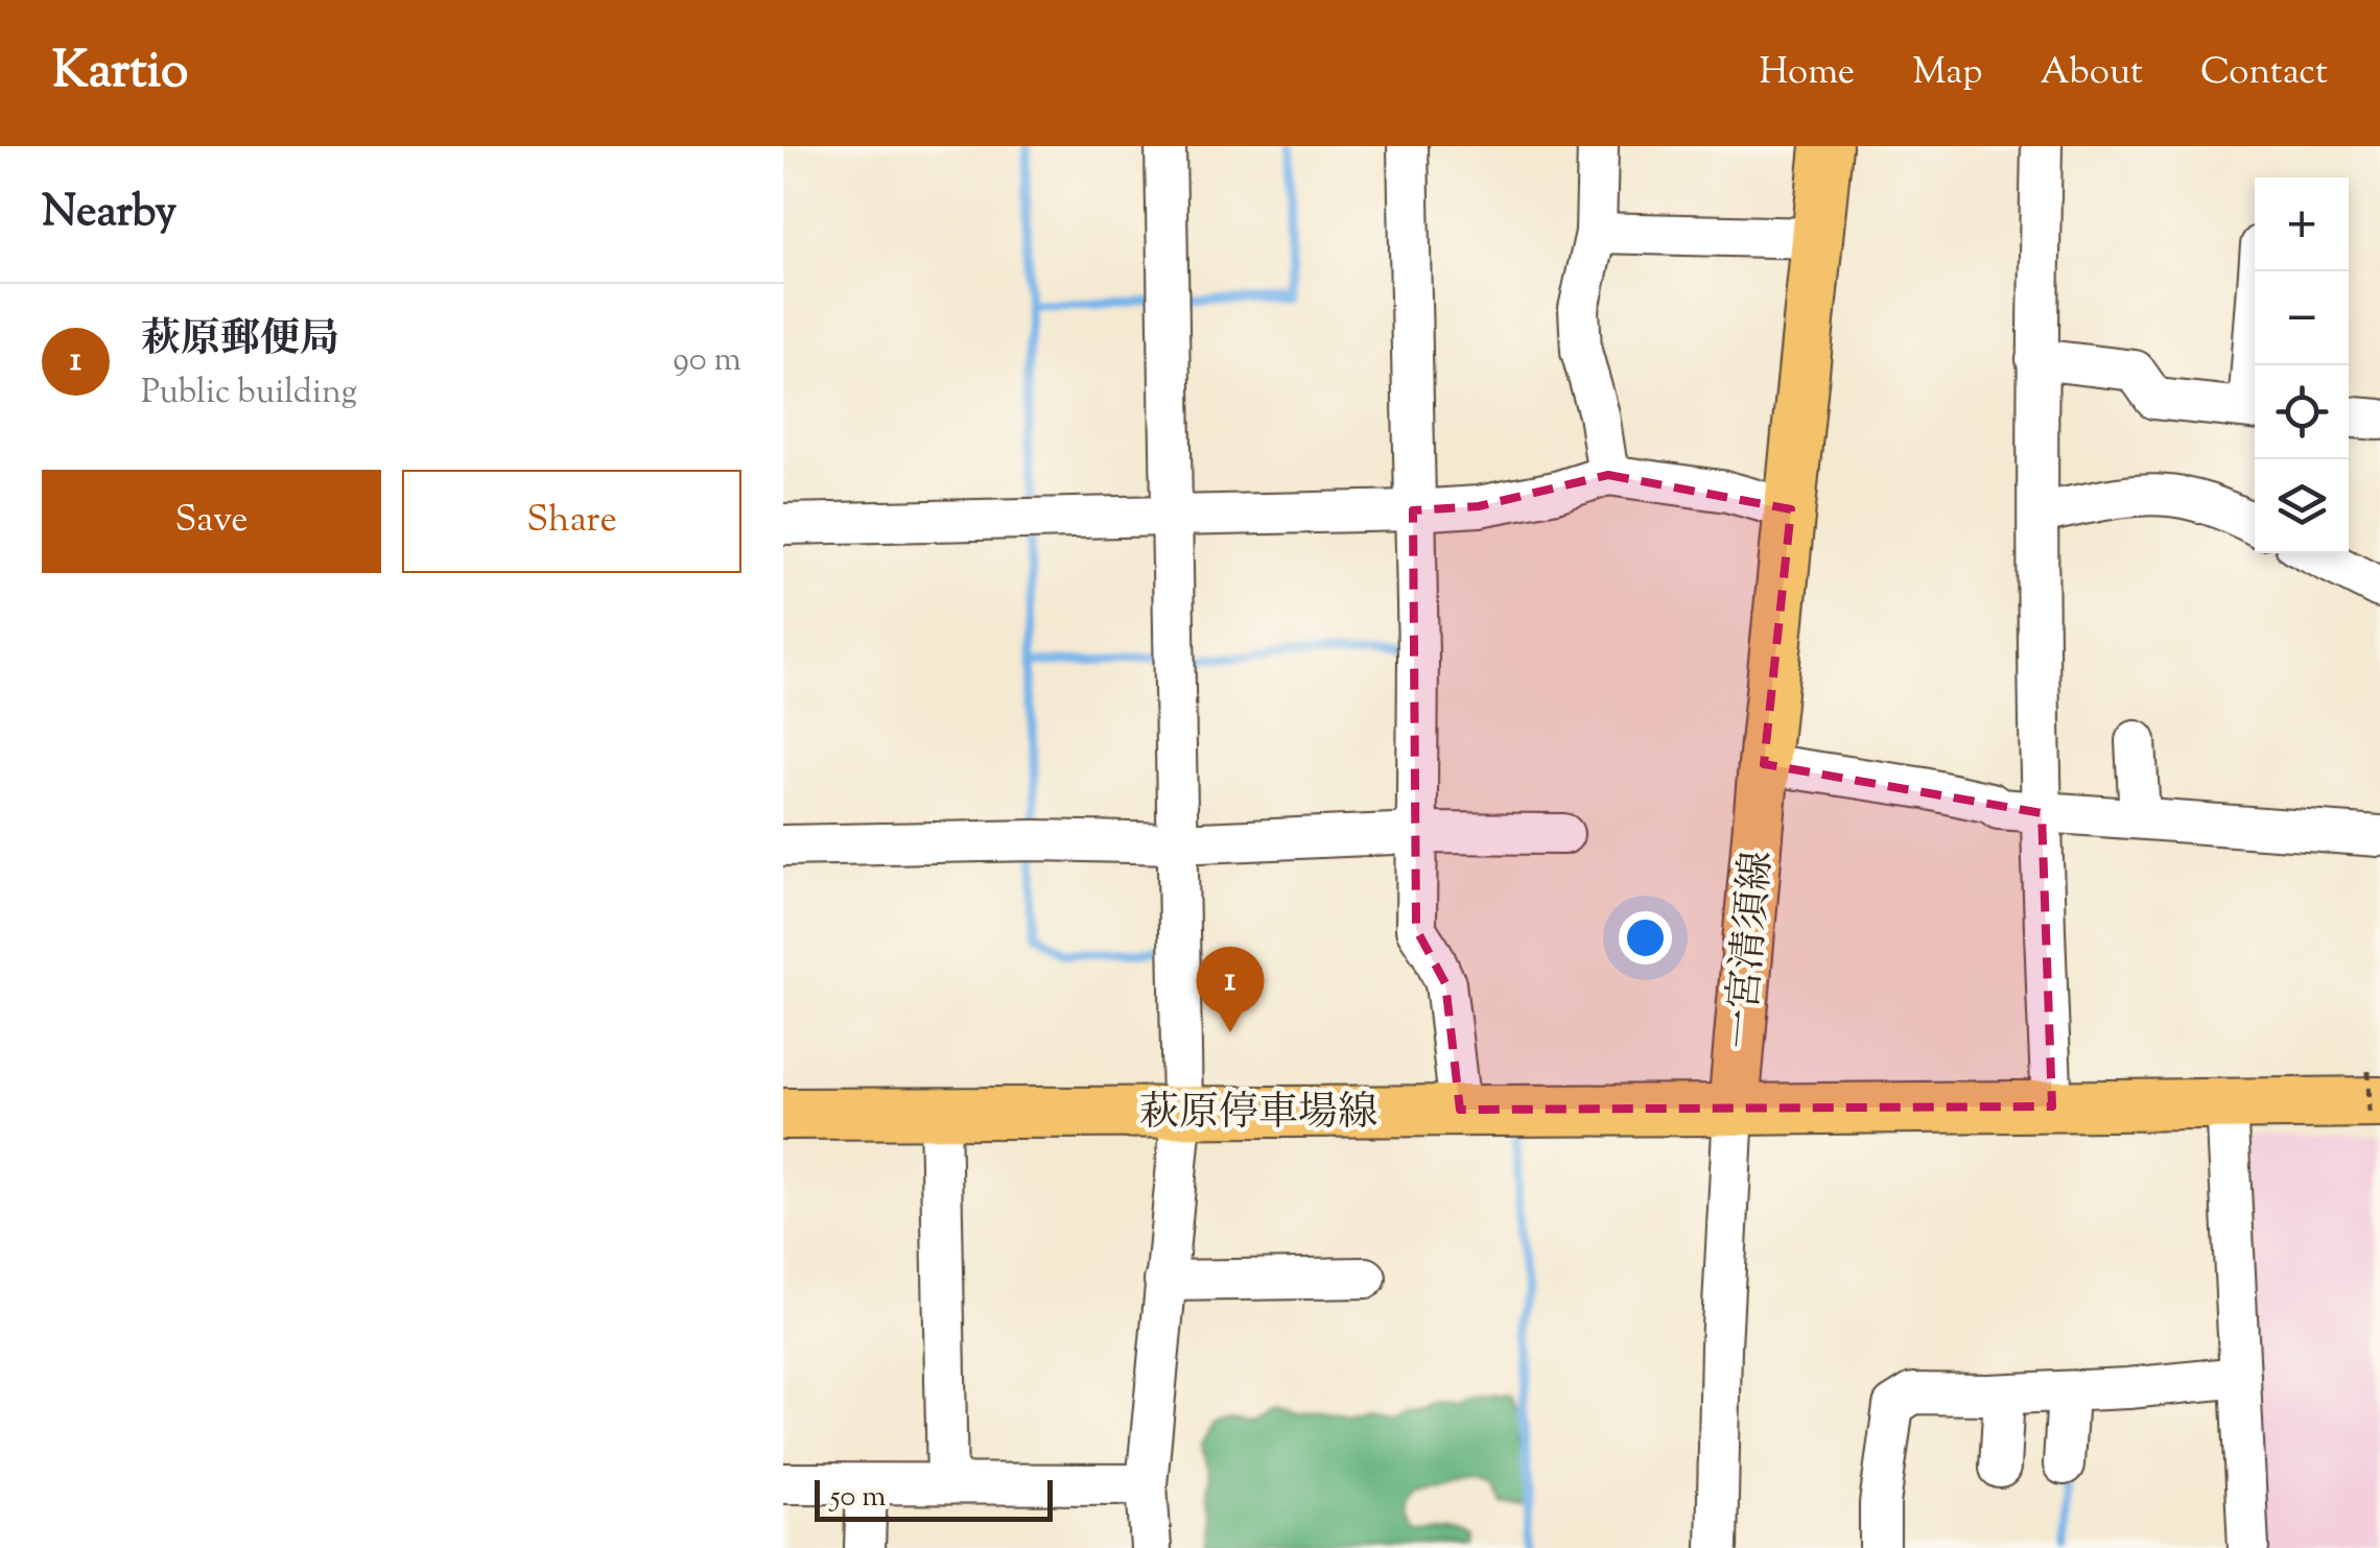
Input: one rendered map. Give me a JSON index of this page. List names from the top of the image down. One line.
{"streets":{"main road":["一宮清須線","萩原停車場線"]},"crossings":[["一宮清須線","萩原停車場線"]],"scale_bar":"50 m","page":{"header":"Kartio","nav":["Home","Map","About","Contact"],"heading":"Nearby","map_buttons":["+","−"],"list":[{"mark":"1","name":"萩原郵便局","note":"Public building","value":"90 m"}],"buttons":["Save","Share"],"pins":"1","scale":"50 m"}}
